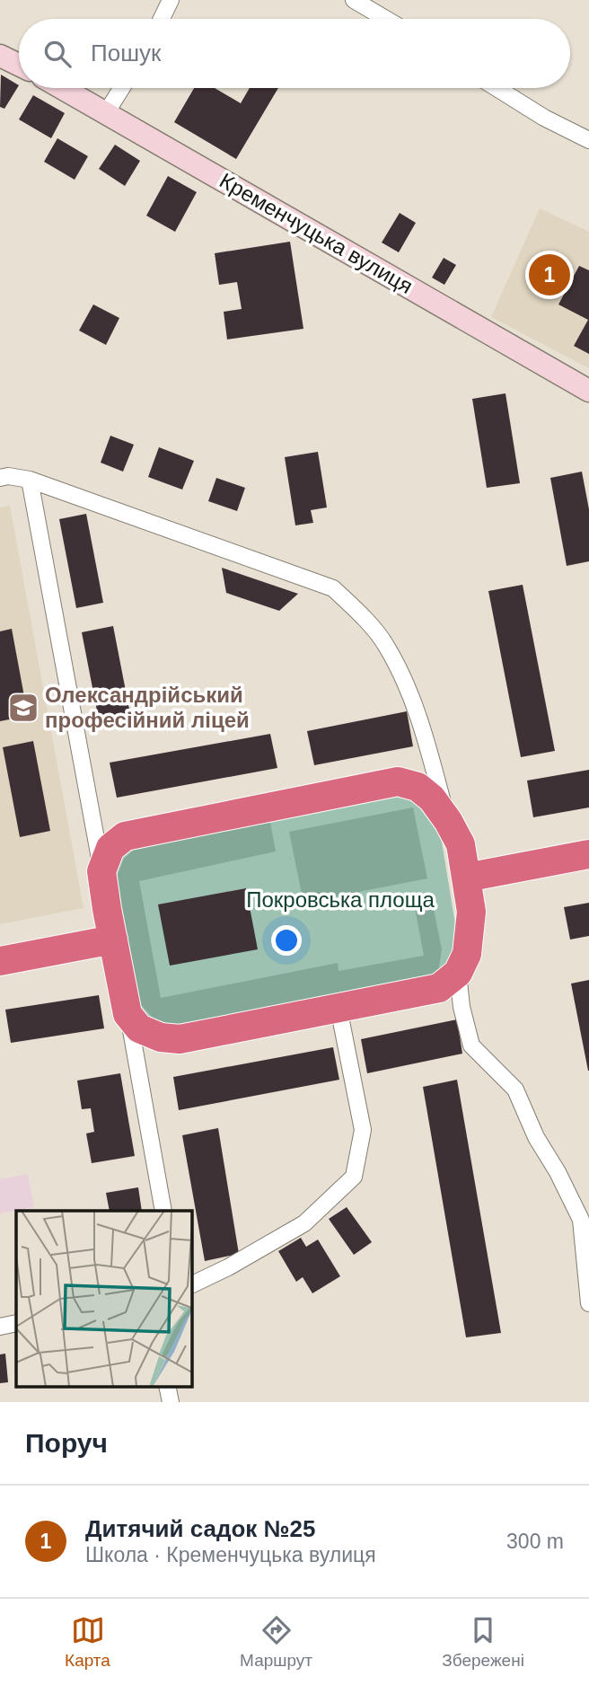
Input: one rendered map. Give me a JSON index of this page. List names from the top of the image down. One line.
{"streets":{"street":["Кременчуцька вулиця"]},"parks":["Покровська площа"],"places":{"school or university":["Олександрійський професійний ліцей"]},"page":{"search":"Пошук","pins":"1","heading":"Поруч","list":[{"mark":"1","name":"Дитячий садок №25","note":"Школа · Кременчуцька вулиця","value":"300 m"}],"nav":["Карта","Маршрут","Збережені"]}}
